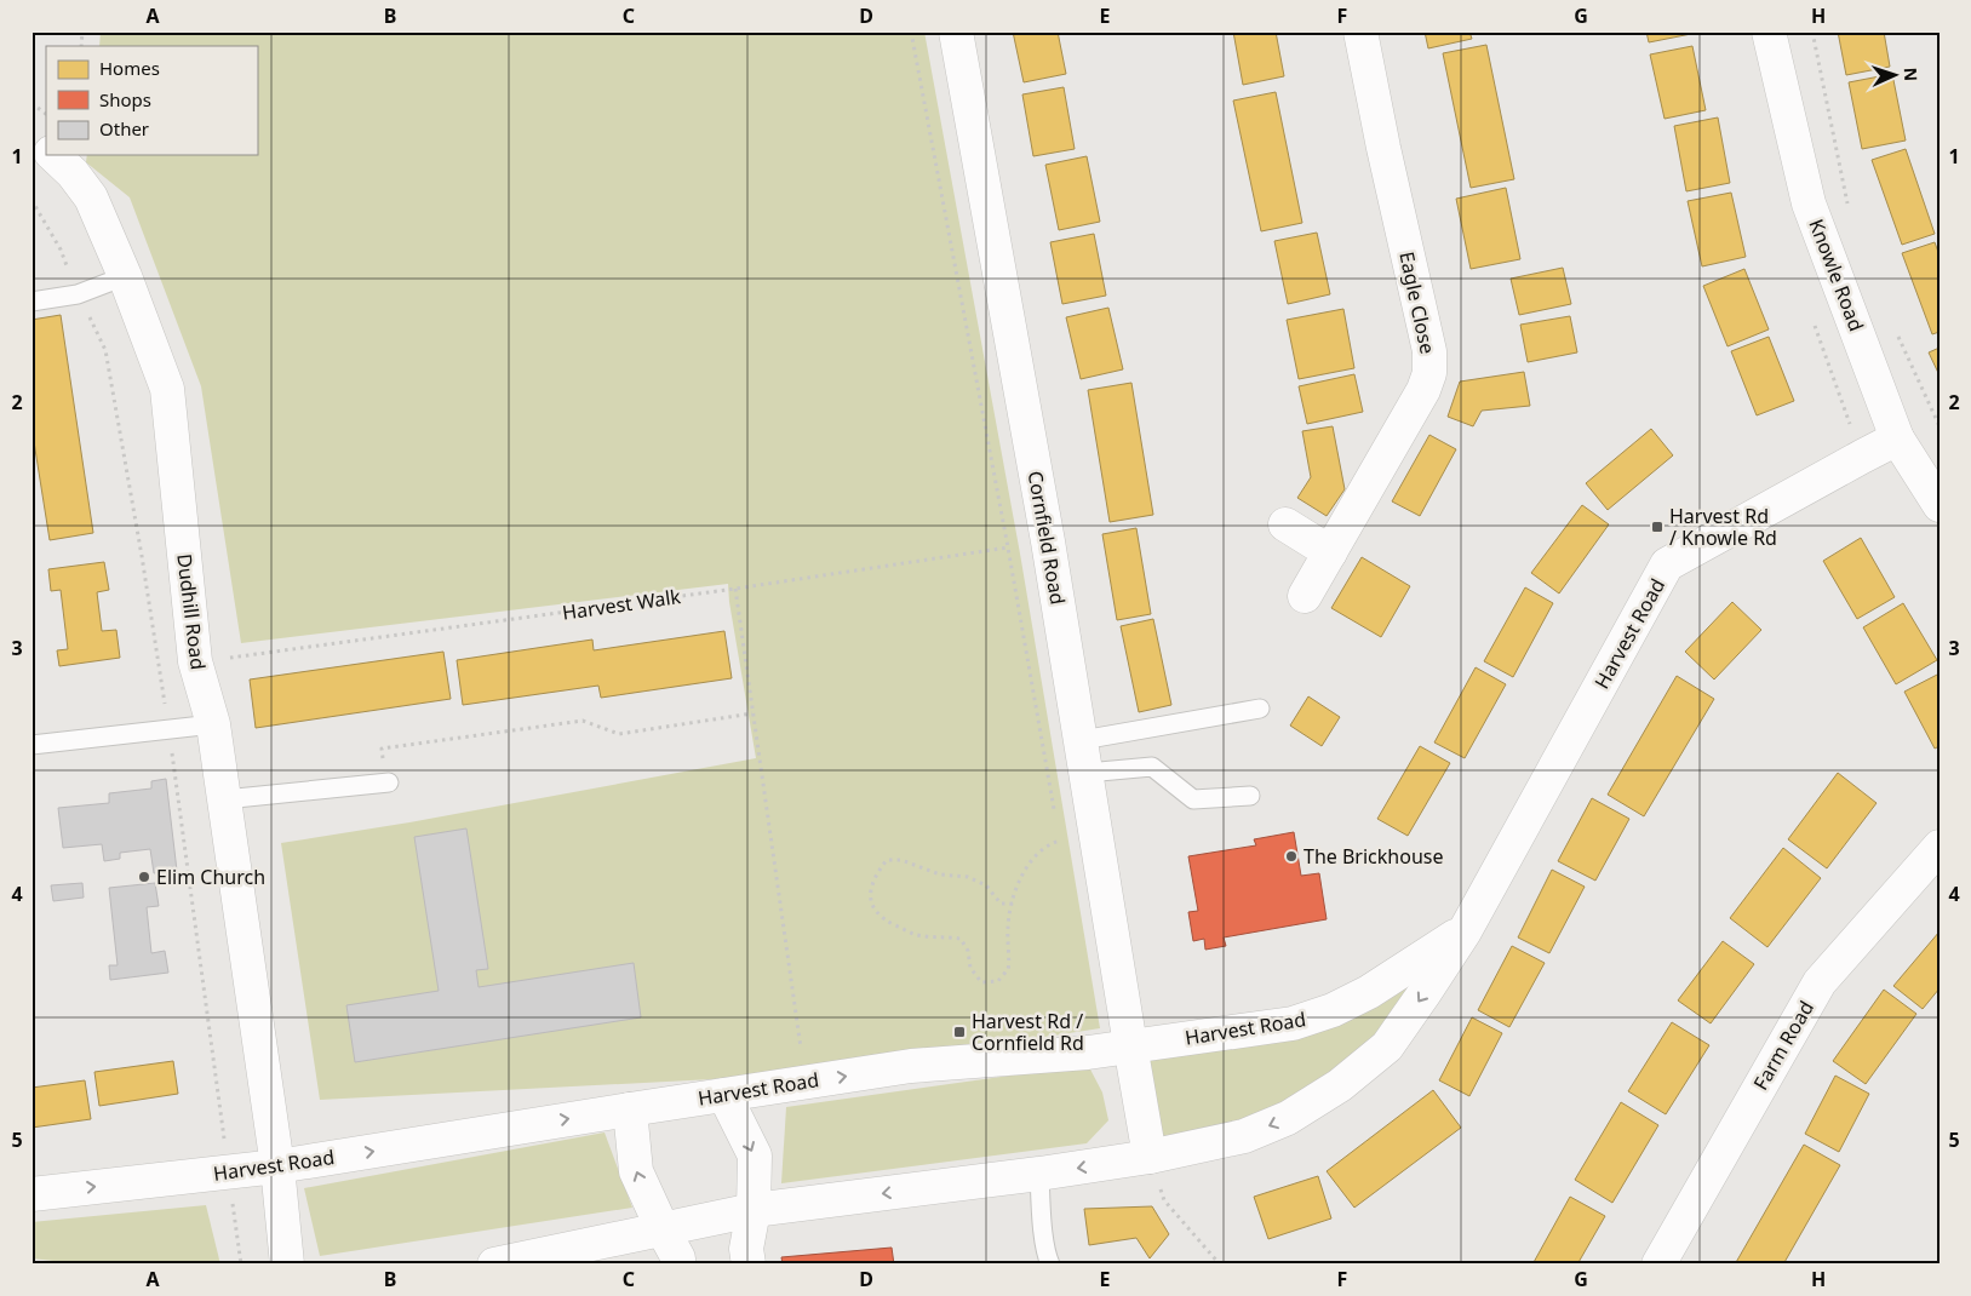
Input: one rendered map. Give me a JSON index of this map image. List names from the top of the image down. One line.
{"streets":{"street":["Knowle Road","Eagle Close","Cornfield Road","Dudhill Road","Harvest Road","Farm Road"],"path":["Harvest Walk"]},"crossings":[["Knowle Road","Harvest Road"],["Cornfield Road","Harvest Walk"],["Cornfield Road","Harvest Road"],["Harvest Walk","Dudhill Road"],["Dudhill Road","Harvest Road"]],"places":{"transit":["Harvest Rd / Knowle Rd","Harvest Rd / Cornfield Rd"],"other":["The Brickhouse","Elim Church"]},"legend":["Homes","Shops","Other"],"north":"right","grid":{"columns":["A","B","C","D","E","F","G","H"],"rows":["1","2","3","4","5"]}}
